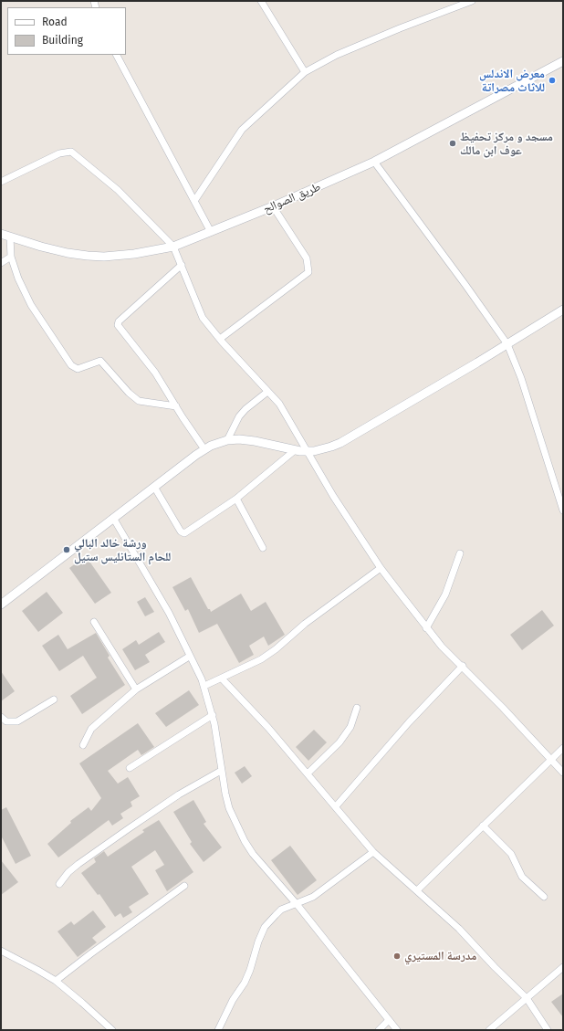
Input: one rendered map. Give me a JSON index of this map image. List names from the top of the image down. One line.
{"streets":{"street":["طريق الصوالح"]},"places":["معرض الاندلس للاثاث مصراتة","مسجد و مركز تحفيظ عوف ابن مالك","ورشة خالد البالي للحام الستانليس ستيل","مدرسة المستيري"],"legend":["Road","Building"]}
